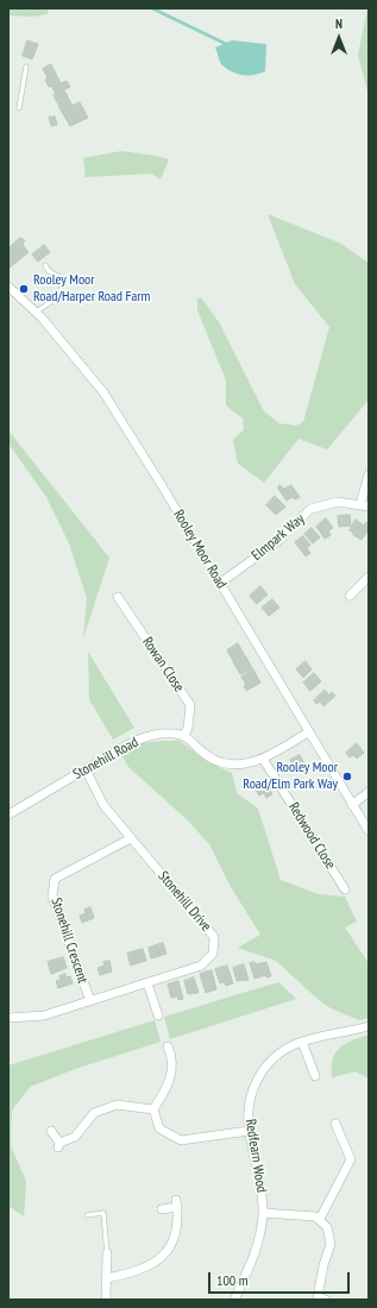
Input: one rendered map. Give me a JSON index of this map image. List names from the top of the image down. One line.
{"streets":{"street":["Elmpark Way","Rooley Moor Road","Rowan Close","Stonehill Road","Redwood Close","Stonehill Drive","Stonehill Crescent","Redfearn Wood"]},"crossings":[["Elmpark Way","Rooley Moor Road"],["Rowan Close","Stonehill Road"],["Stonehill Road","Stonehill Drive"],["Stonehill Drive","Stonehill Crescent"]],"places":["Rooley Moor Road/Harper Road Farm","Rooley Moor Road/Elm Park Way"],"scale_bar":"100 m","north":"top"}
